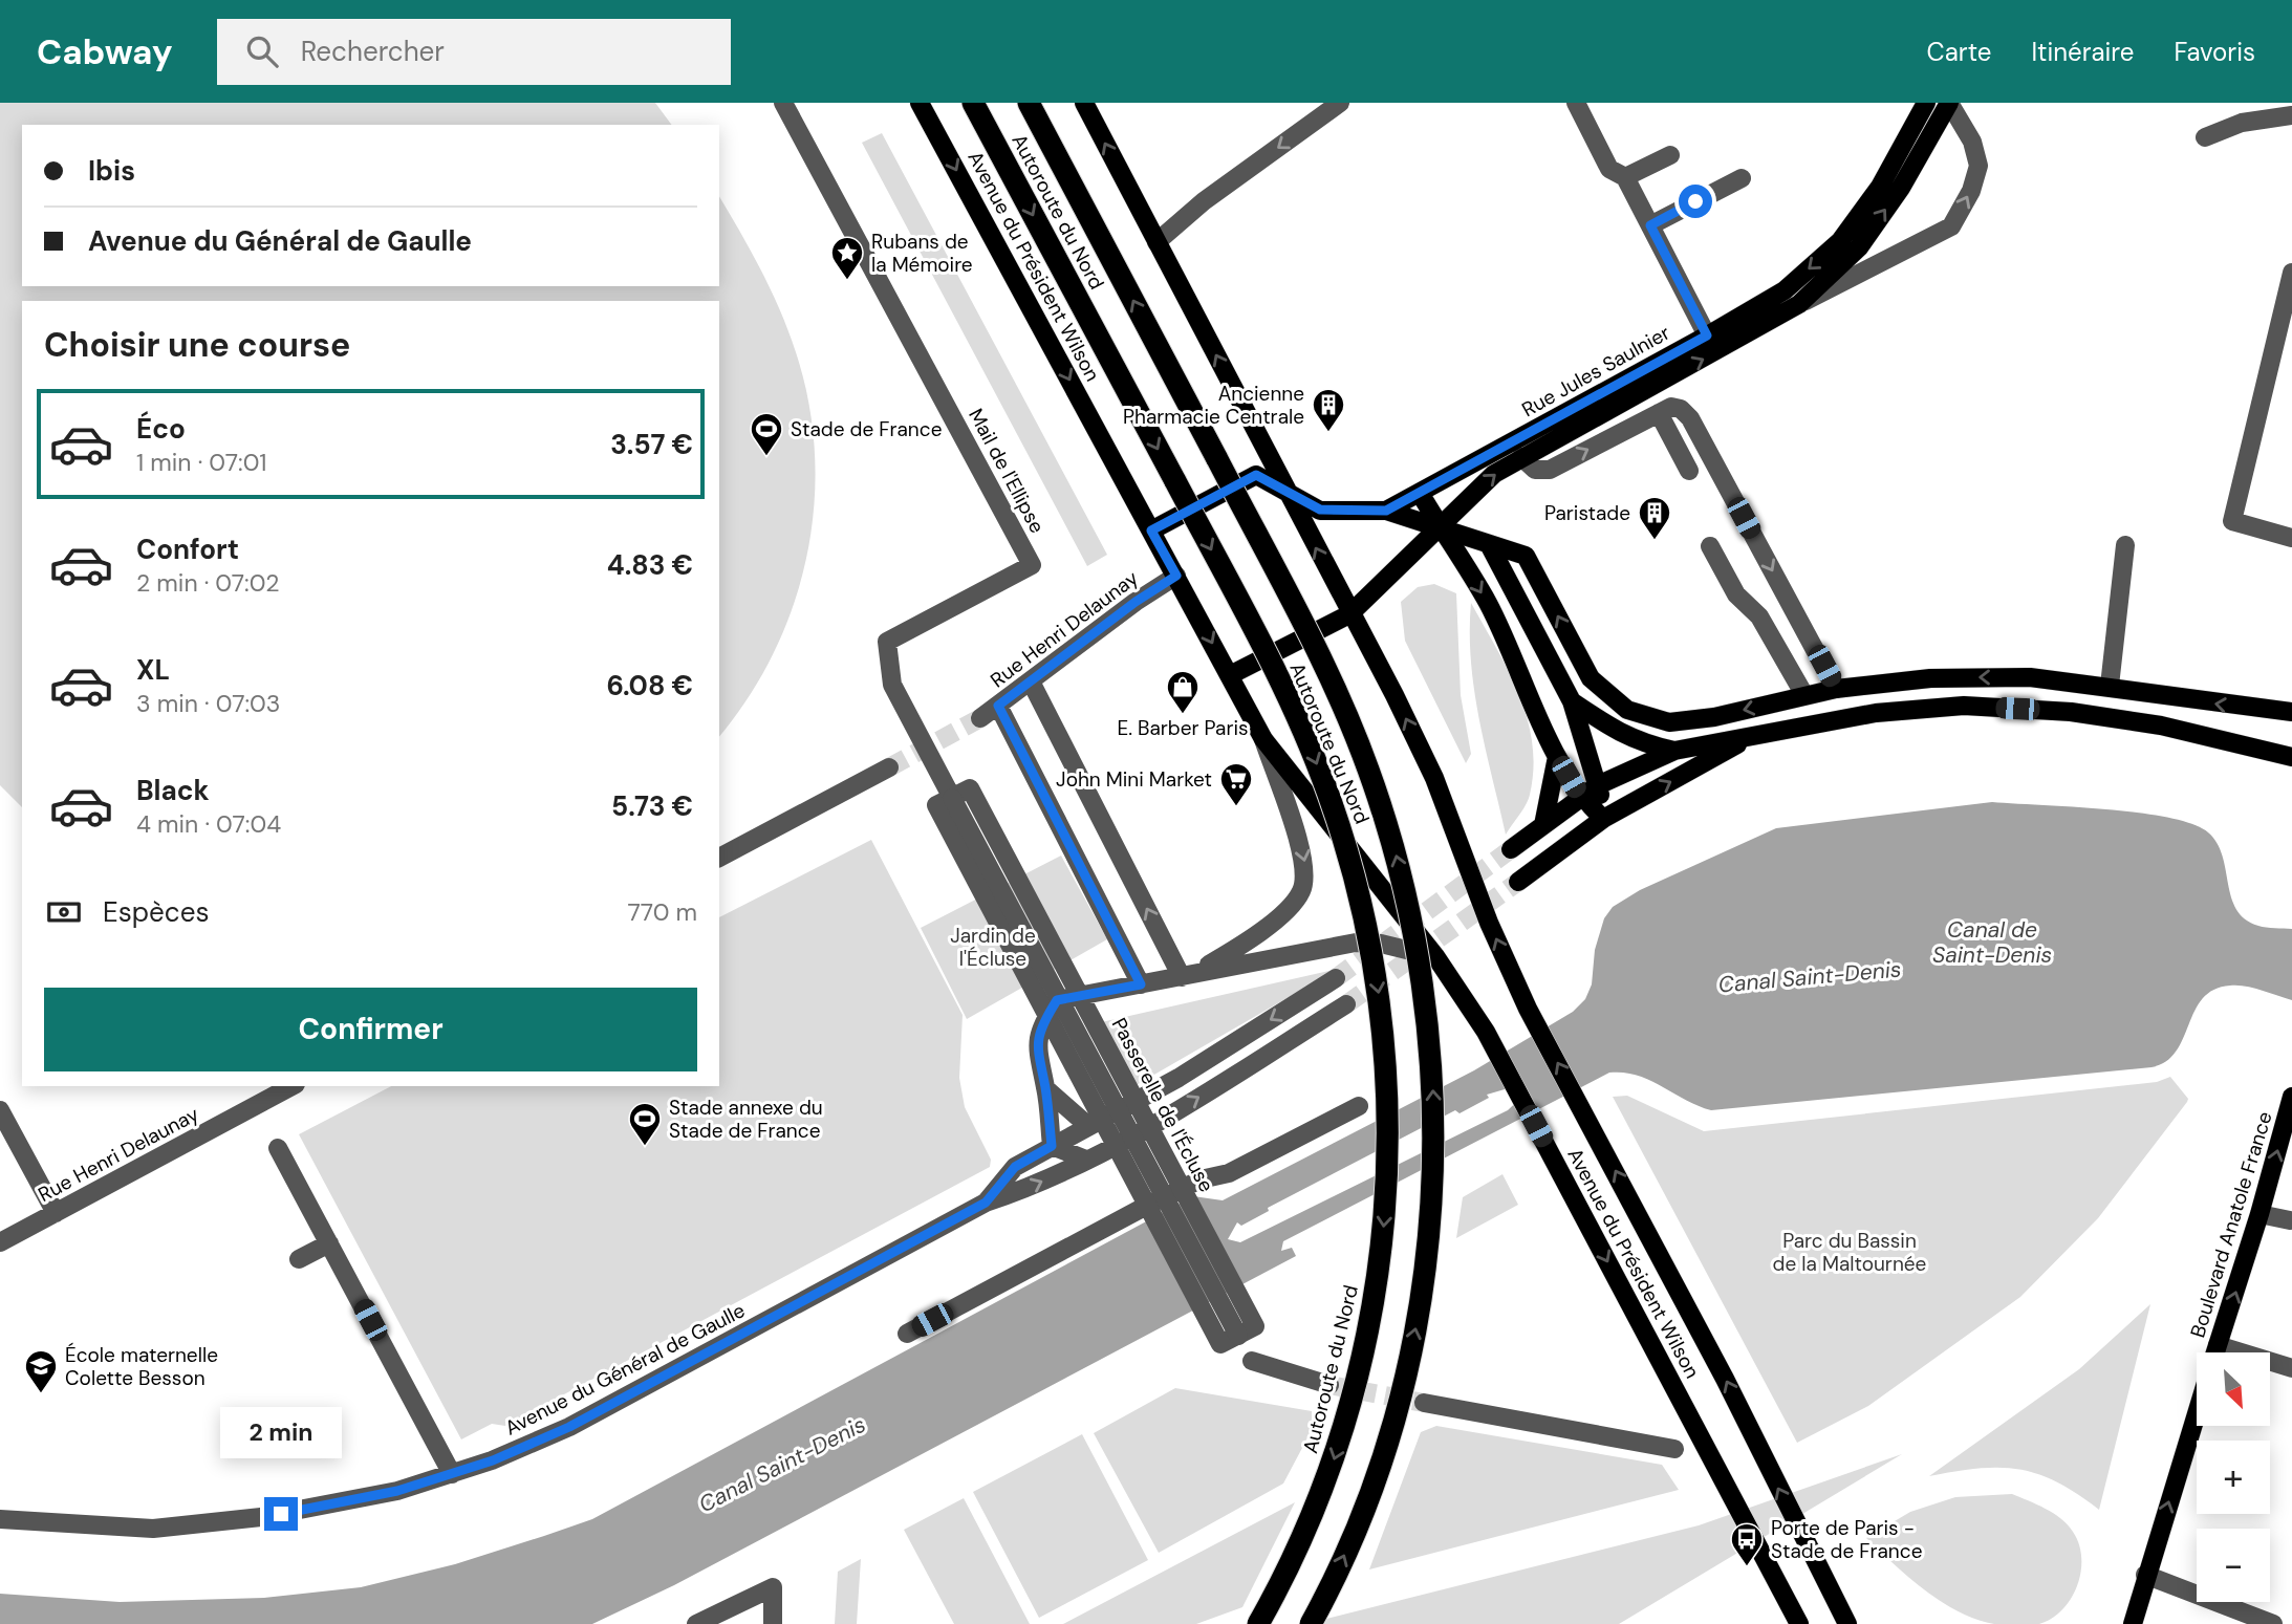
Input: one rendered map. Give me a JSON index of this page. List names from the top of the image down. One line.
{"streets":{"highway":["Autoroute du Nord"],"main road":["Avenue du Président Wilson","Rue Jules Saulnier","Boulevard Anatole France"],"street":["Mail de l'Ellipse","Rue Henri Delaunay","Passerelle de l'Écluse","Avenue du Général de Gaulle"]},"crossings":[["Avenue du Président Wilson","Rue Jules Saulnier"],["Avenue du Président Wilson","Rue Henri Delaunay"],["Mail de l'Ellipse","Passerelle de l'Écluse"]],"one_way":["Boulevard Anatole France"],"water":["Canal de Saint-Denis","Canal Saint-Denis"],"parks":["Jardin de l'Écluse","Parc du Bassin de la Maltournée"],"places":{"place":["Rubans de la Mémoire"],"building":["Ancienne Pharmacie Centrale","Paristade"],"sports":["Stade de France","Stade annexe du Stade de France"],"shop":["E. Barber Paris"],"supermarket":["John Mini Market"],"school or university":["École maternelle Colette Besson"],"bus stop":["Porte de Paris - Stade de France"]},"north":"bottom right","page":{"header":"Cabway","search":"Rechercher","nav":["Carte","Itinéraire","Favoris"],"banner":["Ibis","Avenue du Général de Gaulle"],"heading":"Choisir une course","list":[{"name":"Éco","note":"1 min · 07:01","value":"3.57 €"},{"name":"Confort","note":"2 min · 07:02","value":"4.83 €"},{"name":"XL","note":"3 min · 07:03","value":"6.08 €"},{"name":"Black","note":"4 min · 07:04","value":"5.73 €"}],"pay":["Espèces","770 m"],"buttons":"Confirmer","map_buttons":["+","−"],"bubble":"2 min"}}
